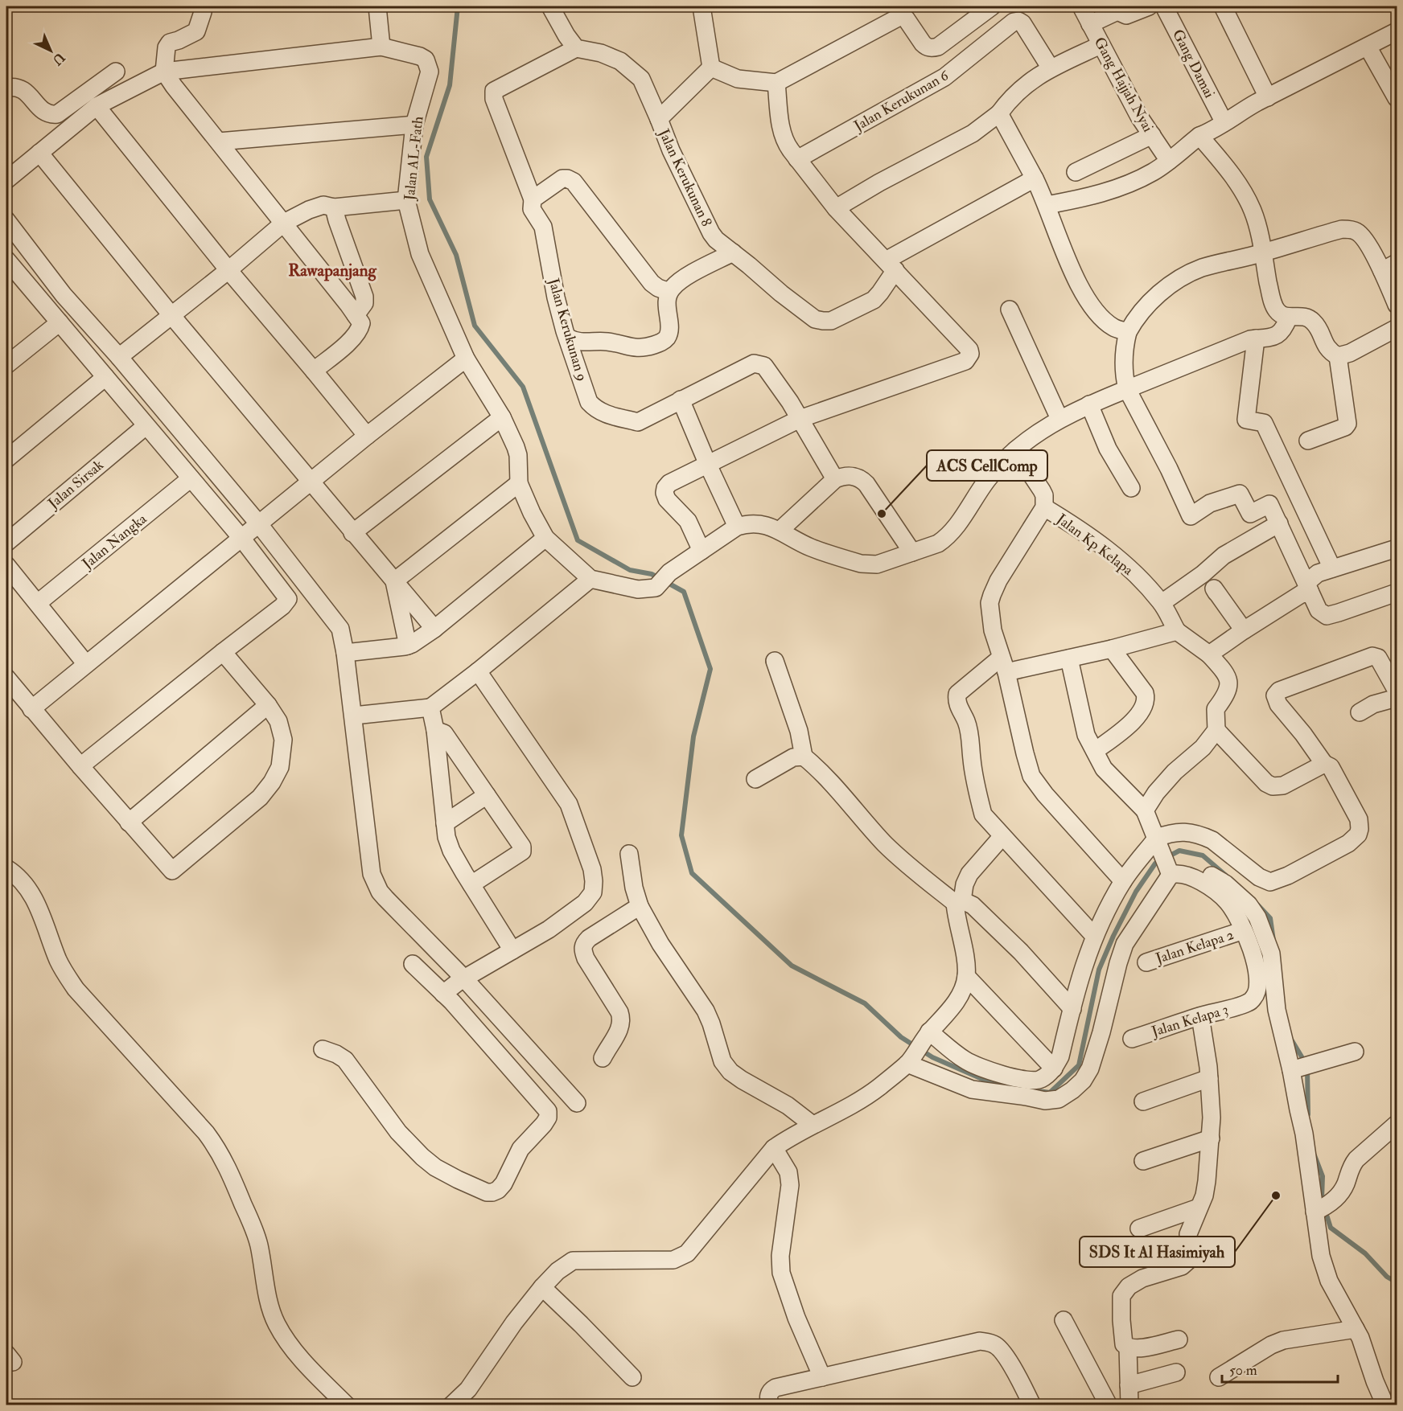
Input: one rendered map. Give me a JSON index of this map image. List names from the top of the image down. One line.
{"streets":{"street":["Gang Damai","Gang Hajjah Nyai","Jalan Kerukunan 6","Jalan AL-Fath","Jalan Kerukunan 8","Jalan Kerukunan 9","Jalan Sirsak","Jalan Nangka","Jalan Kp Kelapa","Jalan Kelapa 2","Jalan Kelapa 3"]},"crossings":[["Jalan Kelapa 2","Jalan Kelapa 3"]],"districts":["Rawapanjang"],"places":["ACS CellComp","SDS It Al Hasimiyah"],"scale_bar":"50 m","north":"bottom right"}
